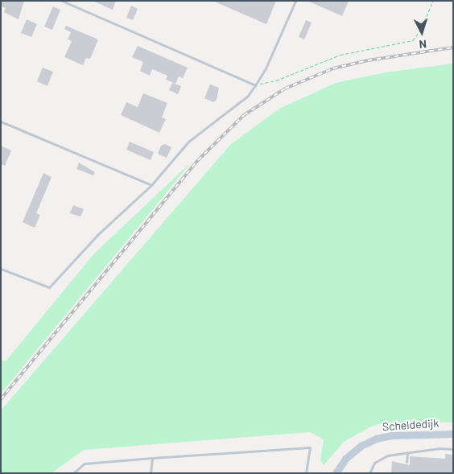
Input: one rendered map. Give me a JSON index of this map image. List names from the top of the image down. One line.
{"streets":{"street":["Scheldedijk"]},"north":"bottom"}
